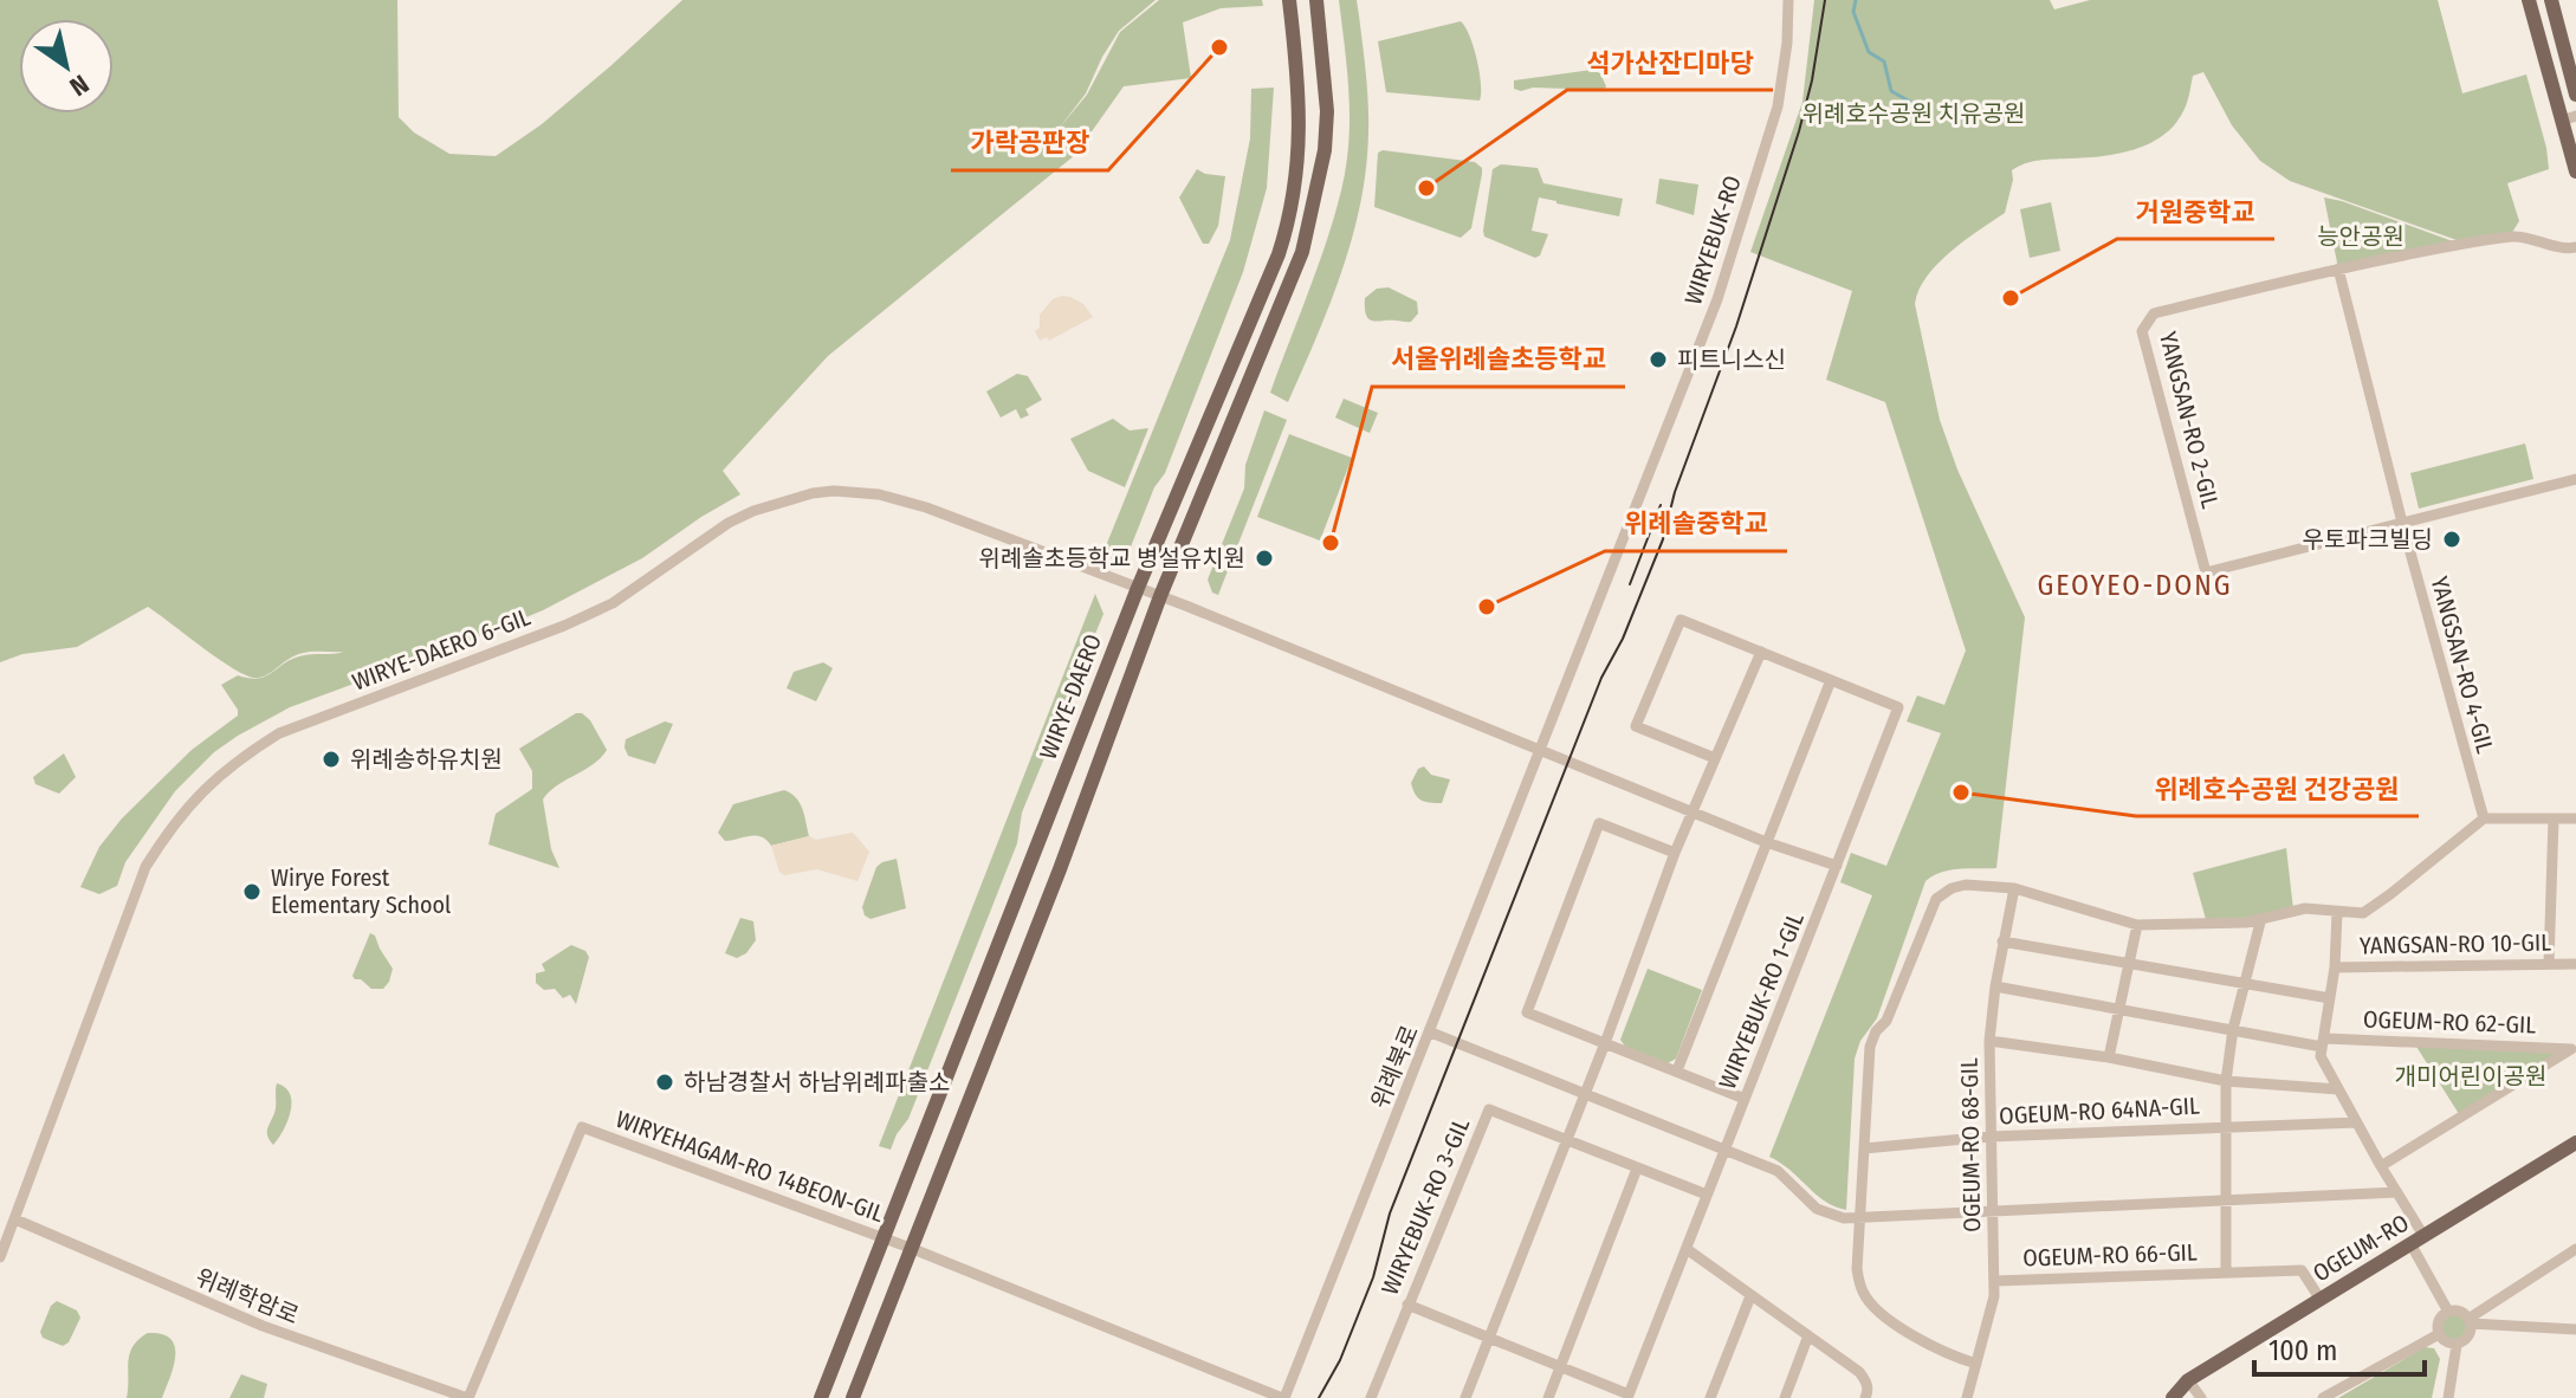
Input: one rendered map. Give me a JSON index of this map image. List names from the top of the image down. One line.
{"streets":{"main road":["WIRYE-DAERO","OGEUM-RO"],"street":["WIRYEBUK-RO","YANGSAN-RO 2-GIL","WIRYE-DAERO 6-GIL","YANGSAN-RO 4-GIL","YANGSAN-RO 10-GIL","WIRYEBUK-RO 1-GIL","OGEUM-RO 62-GIL","위례북로","OGEUM-RO 64NA-GIL","OGEUM-RO 68-GIL","WIRYEHAGAM-RO 14BEON-GIL","WIRYEBUK-RO 3-GIL","OGEUM-RO 66-GIL","위례학암로"]},"crossings":[["WIRYEBUK-RO","WIRYE-DAERO 6-GIL"],["WIRYEBUK-RO","위례북로"],["YANGSAN-RO 2-GIL","YANGSAN-RO 4-GIL"],["WIRYE-DAERO 6-GIL","WIRYE-DAERO"],["WIRYE-DAERO 6-GIL","위례북로"],["WIRYE-DAERO 6-GIL","위례학암로"],["WIRYE-DAERO","WIRYEHAGAM-RO 14BEON-GIL"],["OGEUM-RO 62-GIL","OGEUM-RO 64NA-GIL"],["OGEUM-RO 62-GIL","OGEUM-RO 68-GIL"],["위례북로","WIRYEHAGAM-RO 14BEON-GIL"],["OGEUM-RO 64NA-GIL","OGEUM-RO 68-GIL"],["OGEUM-RO 64NA-GIL","OGEUM-RO 66-GIL"],["OGEUM-RO 68-GIL","OGEUM-RO 66-GIL"],["WIRYEHAGAM-RO 14BEON-GIL","위례학암로"],["OGEUM-RO","OGEUM-RO 66-GIL"]],"districts":["GEOYEO-DONG"],"parks":["위례호수공원 치유공원","능안공원","개미어린이공원"],"places":["가락공판장","석가산잔디마당","거원중학교","피트니스신","우토파크빌딩","서울위례솔초등학교","위례솔초등학교 병설유치원","위례솔중학교","위례송하유치원","위례호수공원 건강공원","Wirye Forest Elementary School","하남경찰서 하남위례파출소"],"scale_bar":"100 m","north":"bottom right"}
